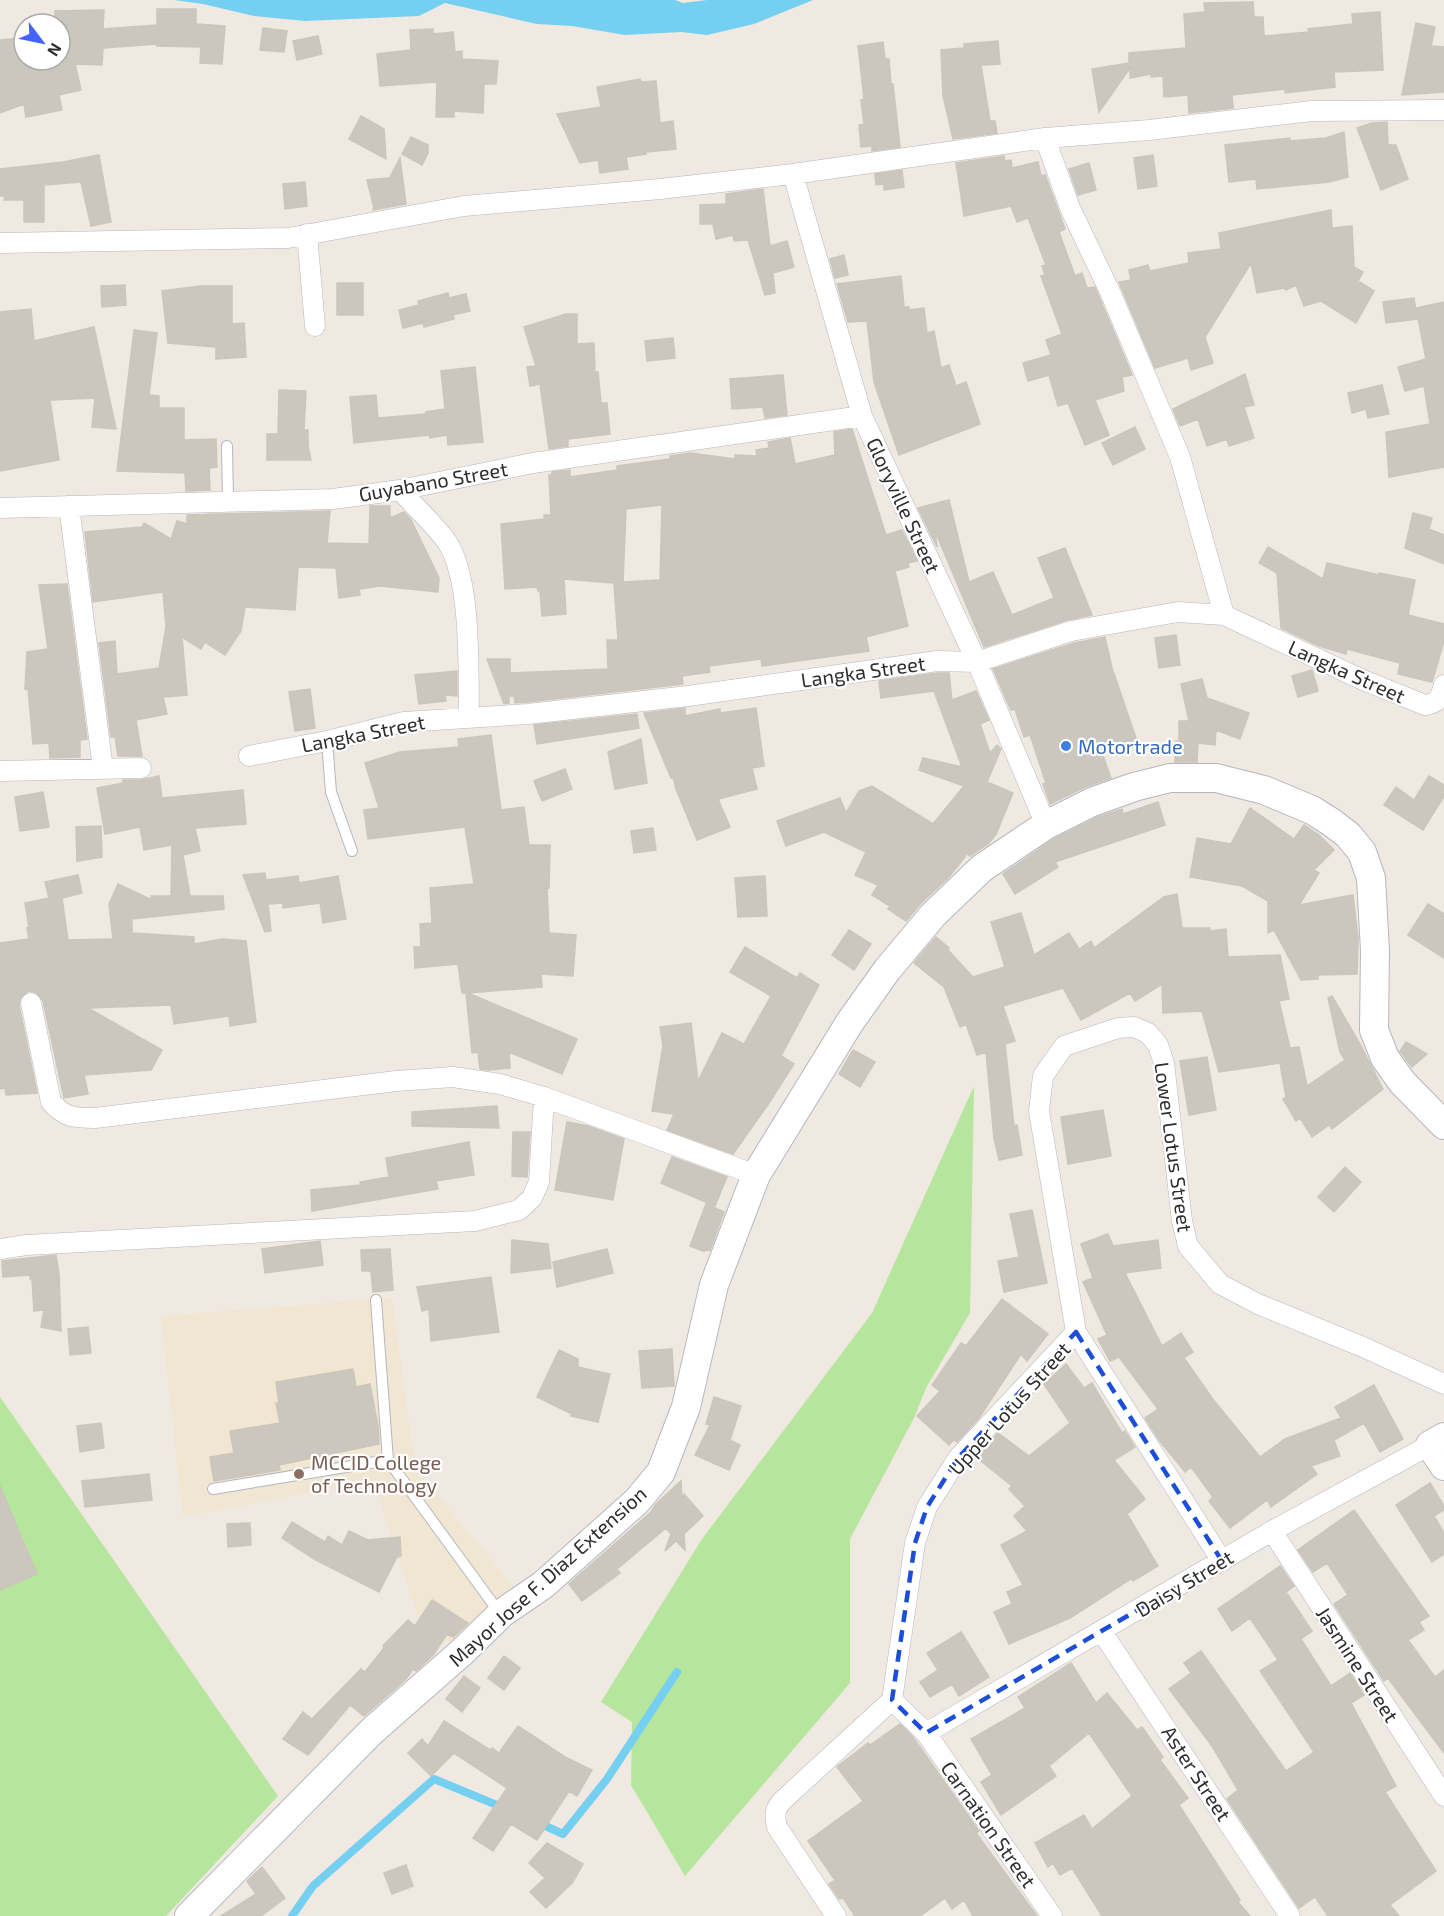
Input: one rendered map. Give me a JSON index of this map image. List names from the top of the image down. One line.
{"streets":{"street":["Guyabano Street","Gloryville Street","Langka Street","Lower Lotus Street","Upper Lotus Street","Mayor Jose F. Diaz Extension","Daisy Street","Jasmine Street","Aster Street","Carnation Street"]},"crossings":[["Guyabano Street","Gloryville Street"],["Gloryville Street","Langka Street"],["Gloryville Street","Mayor Jose F. Diaz Extension"],["Lower Lotus Street","Upper Lotus Street"],["Upper Lotus Street","Daisy Street"],["Daisy Street","Jasmine Street"],["Daisy Street","Aster Street"],["Daisy Street","Carnation Street"]],"places":["Motortrade","MCCID College of Technology"],"north":"bottom right"}
